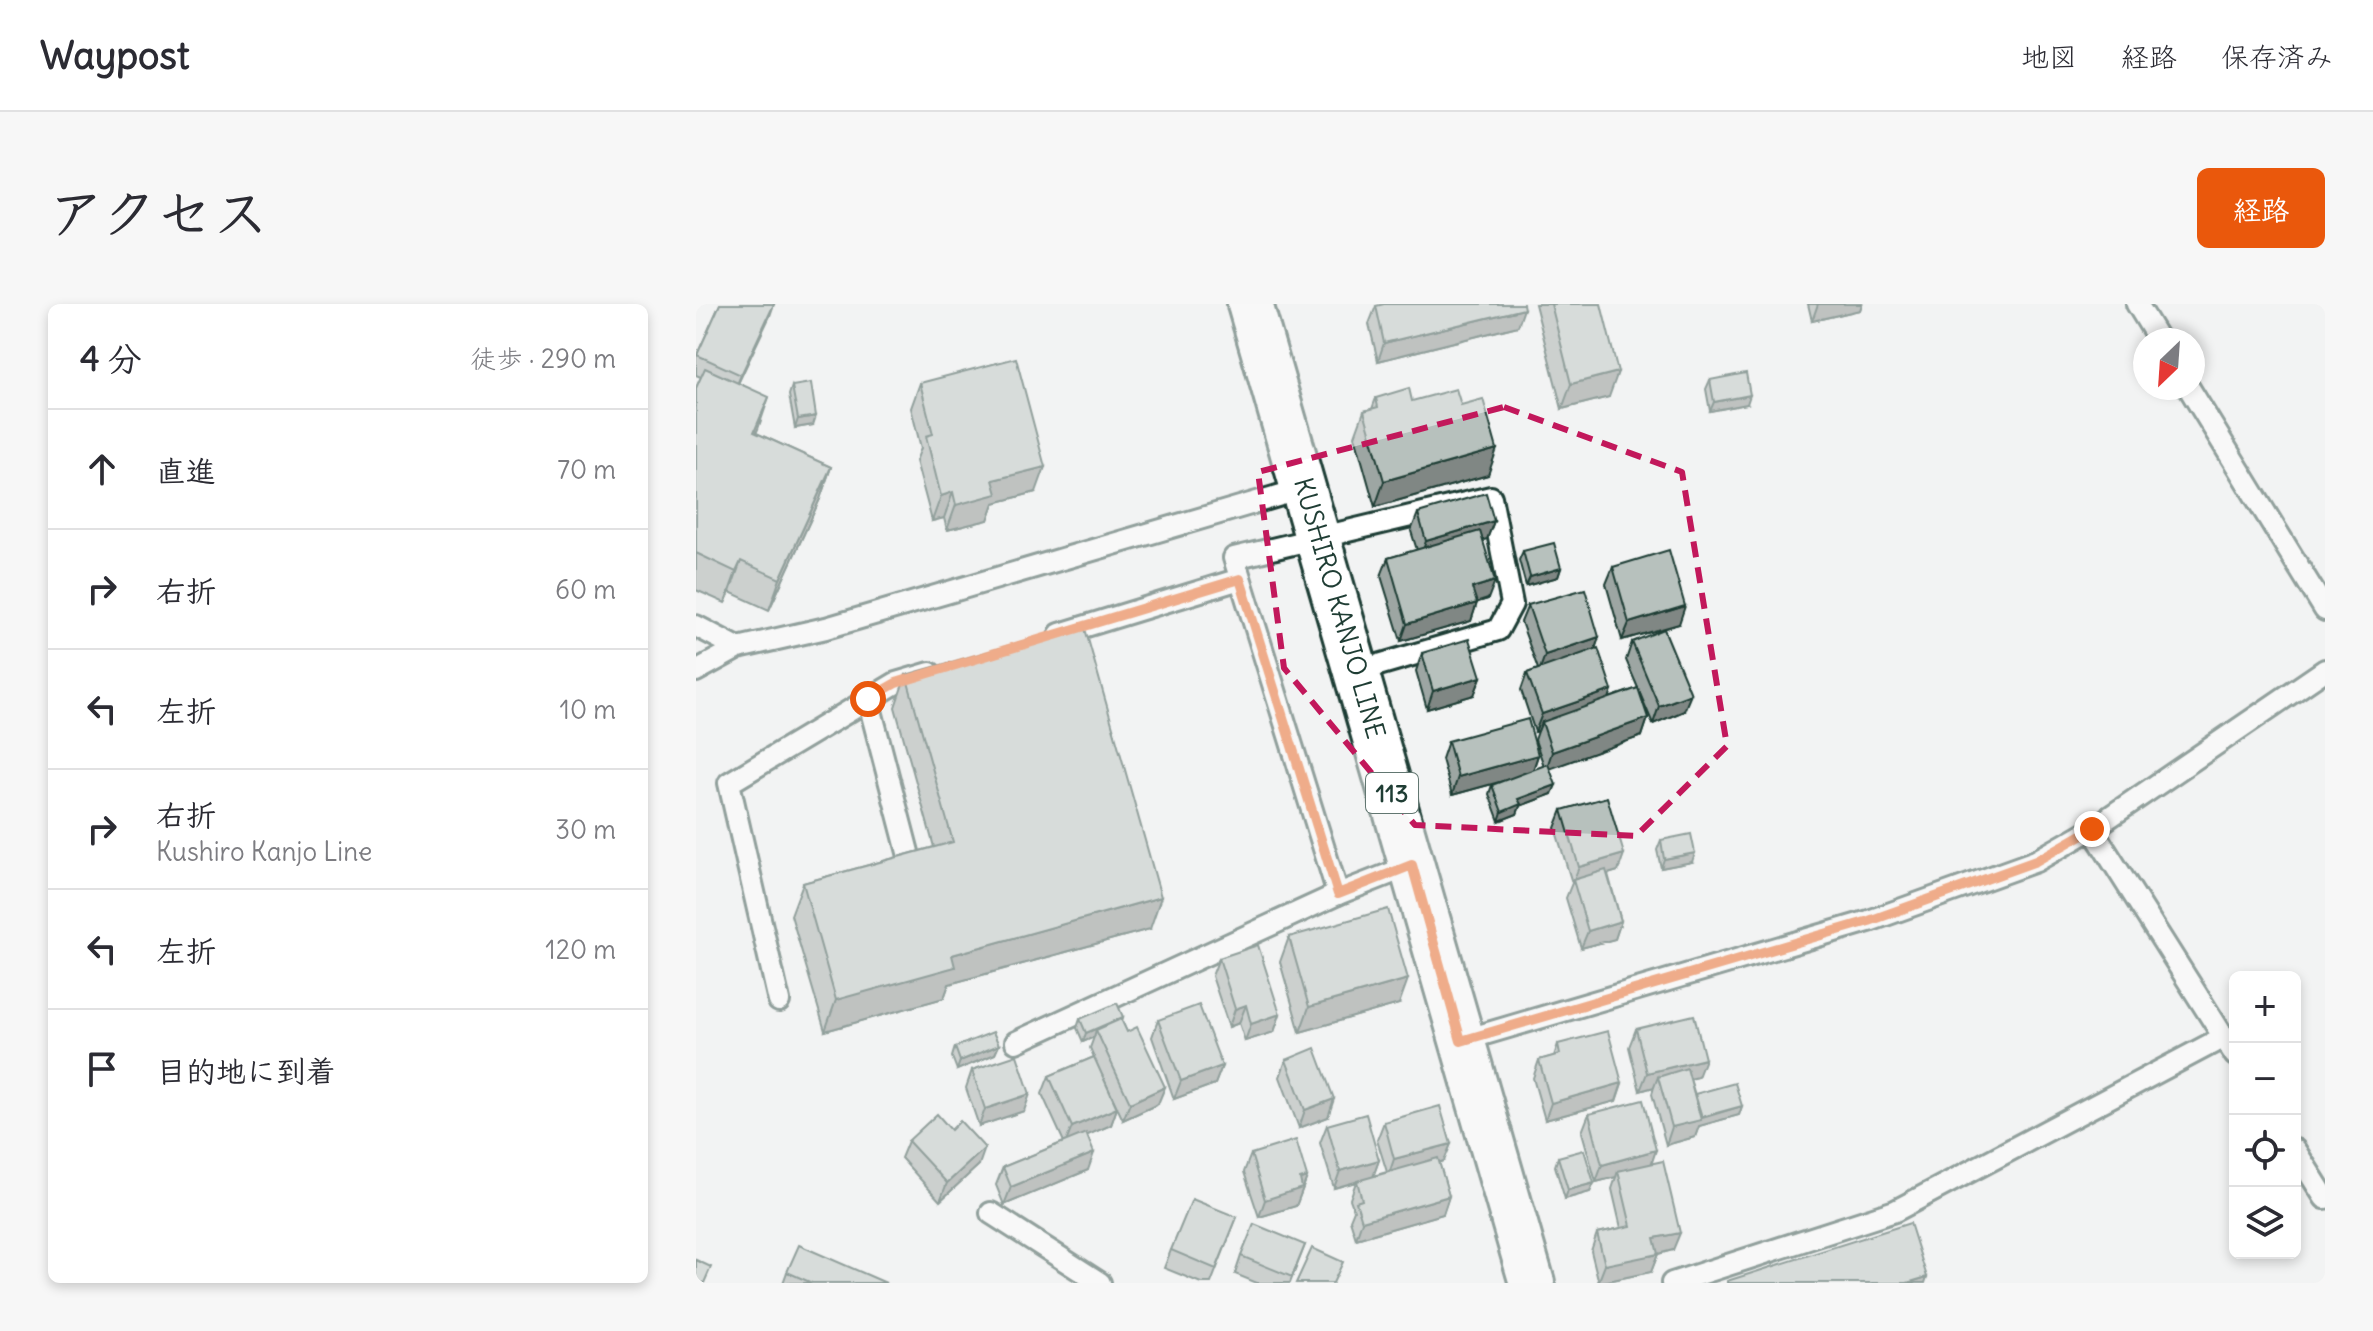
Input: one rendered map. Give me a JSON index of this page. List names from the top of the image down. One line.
{"streets":{"main road":["KUSHIRO KANJO LINE","113"]},"north":"bottom left","page":{"header":"Waypost","nav":["地図","経路","保存済み"],"title":"アクセス","buttons":"経路","heading":["4 分","徒歩 · 290 m"],"list":[["直進","70 m"],["右折","60 m"],["左折","10 m"],["右折","Kushiro Kanjo Line","30 m"],["左折","120 m"],"目的地に到着"],"map_buttons":["+","−"]}}
